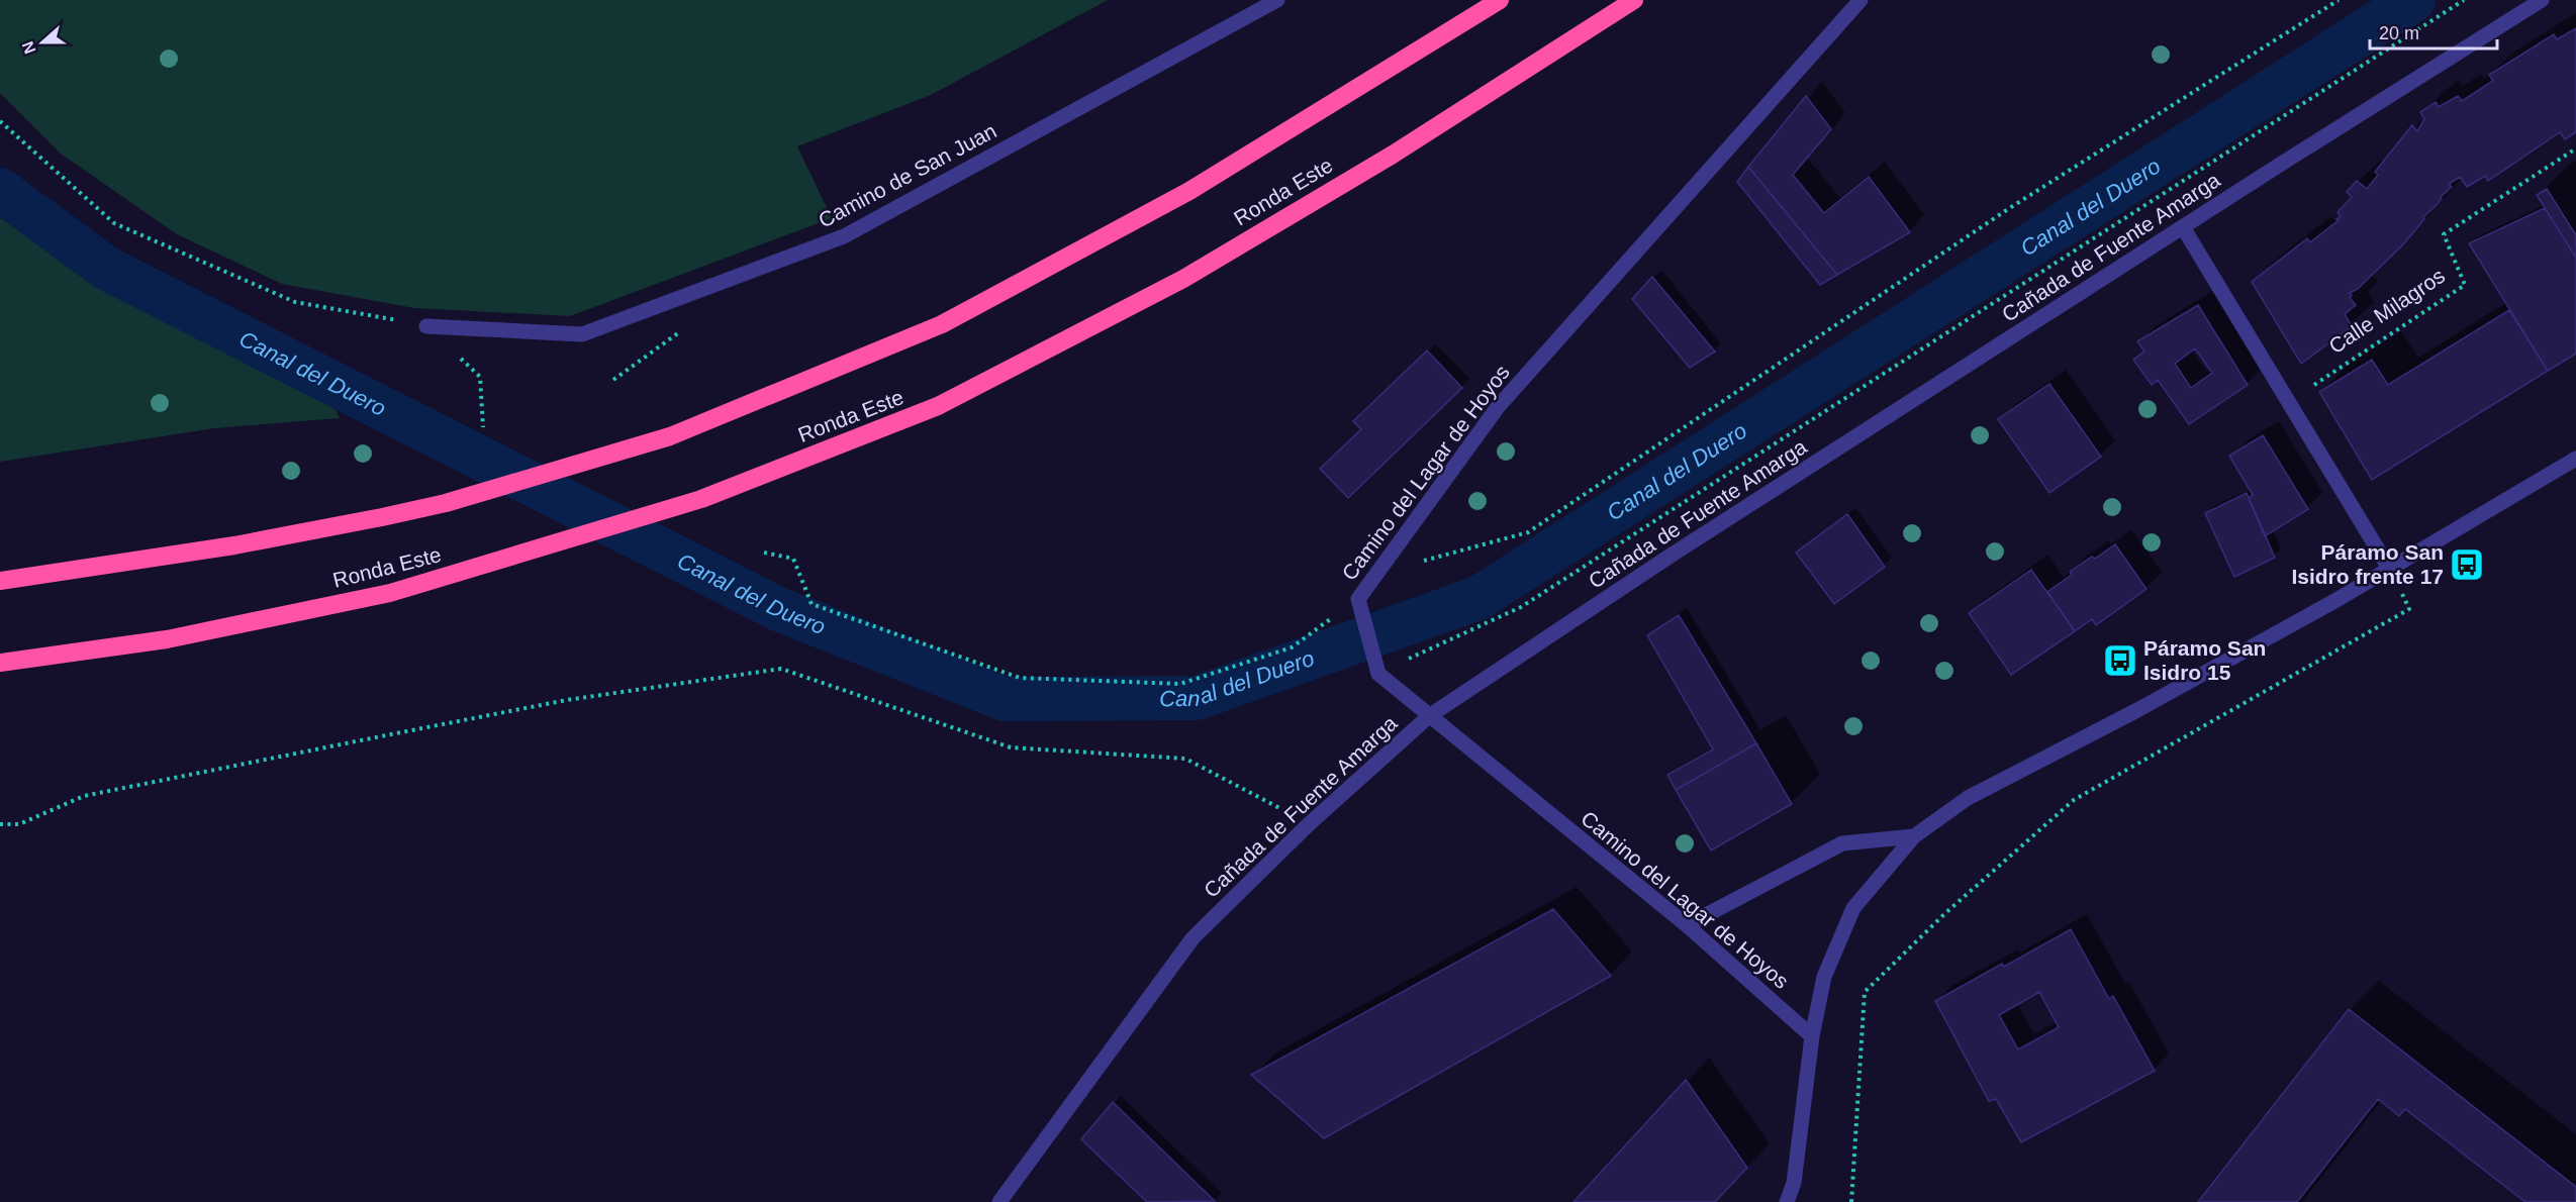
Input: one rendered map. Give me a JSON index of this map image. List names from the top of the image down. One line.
{"streets":{"highway":["Ronda Este"],"street":["Camino de San Juan","Cañada de Fuente Amarga","Camino del Lagar de Hoyos"],"path":["Calle Milagros"]},"crossings":[["Cañada de Fuente Amarga","Camino del Lagar de Hoyos"]],"water":["Canal del Duero"],"places":{"bus stop":["Páramo San Isidro frente 17","Páramo San Isidro 15"]},"scale_bar":"20 m","north":"left"}
